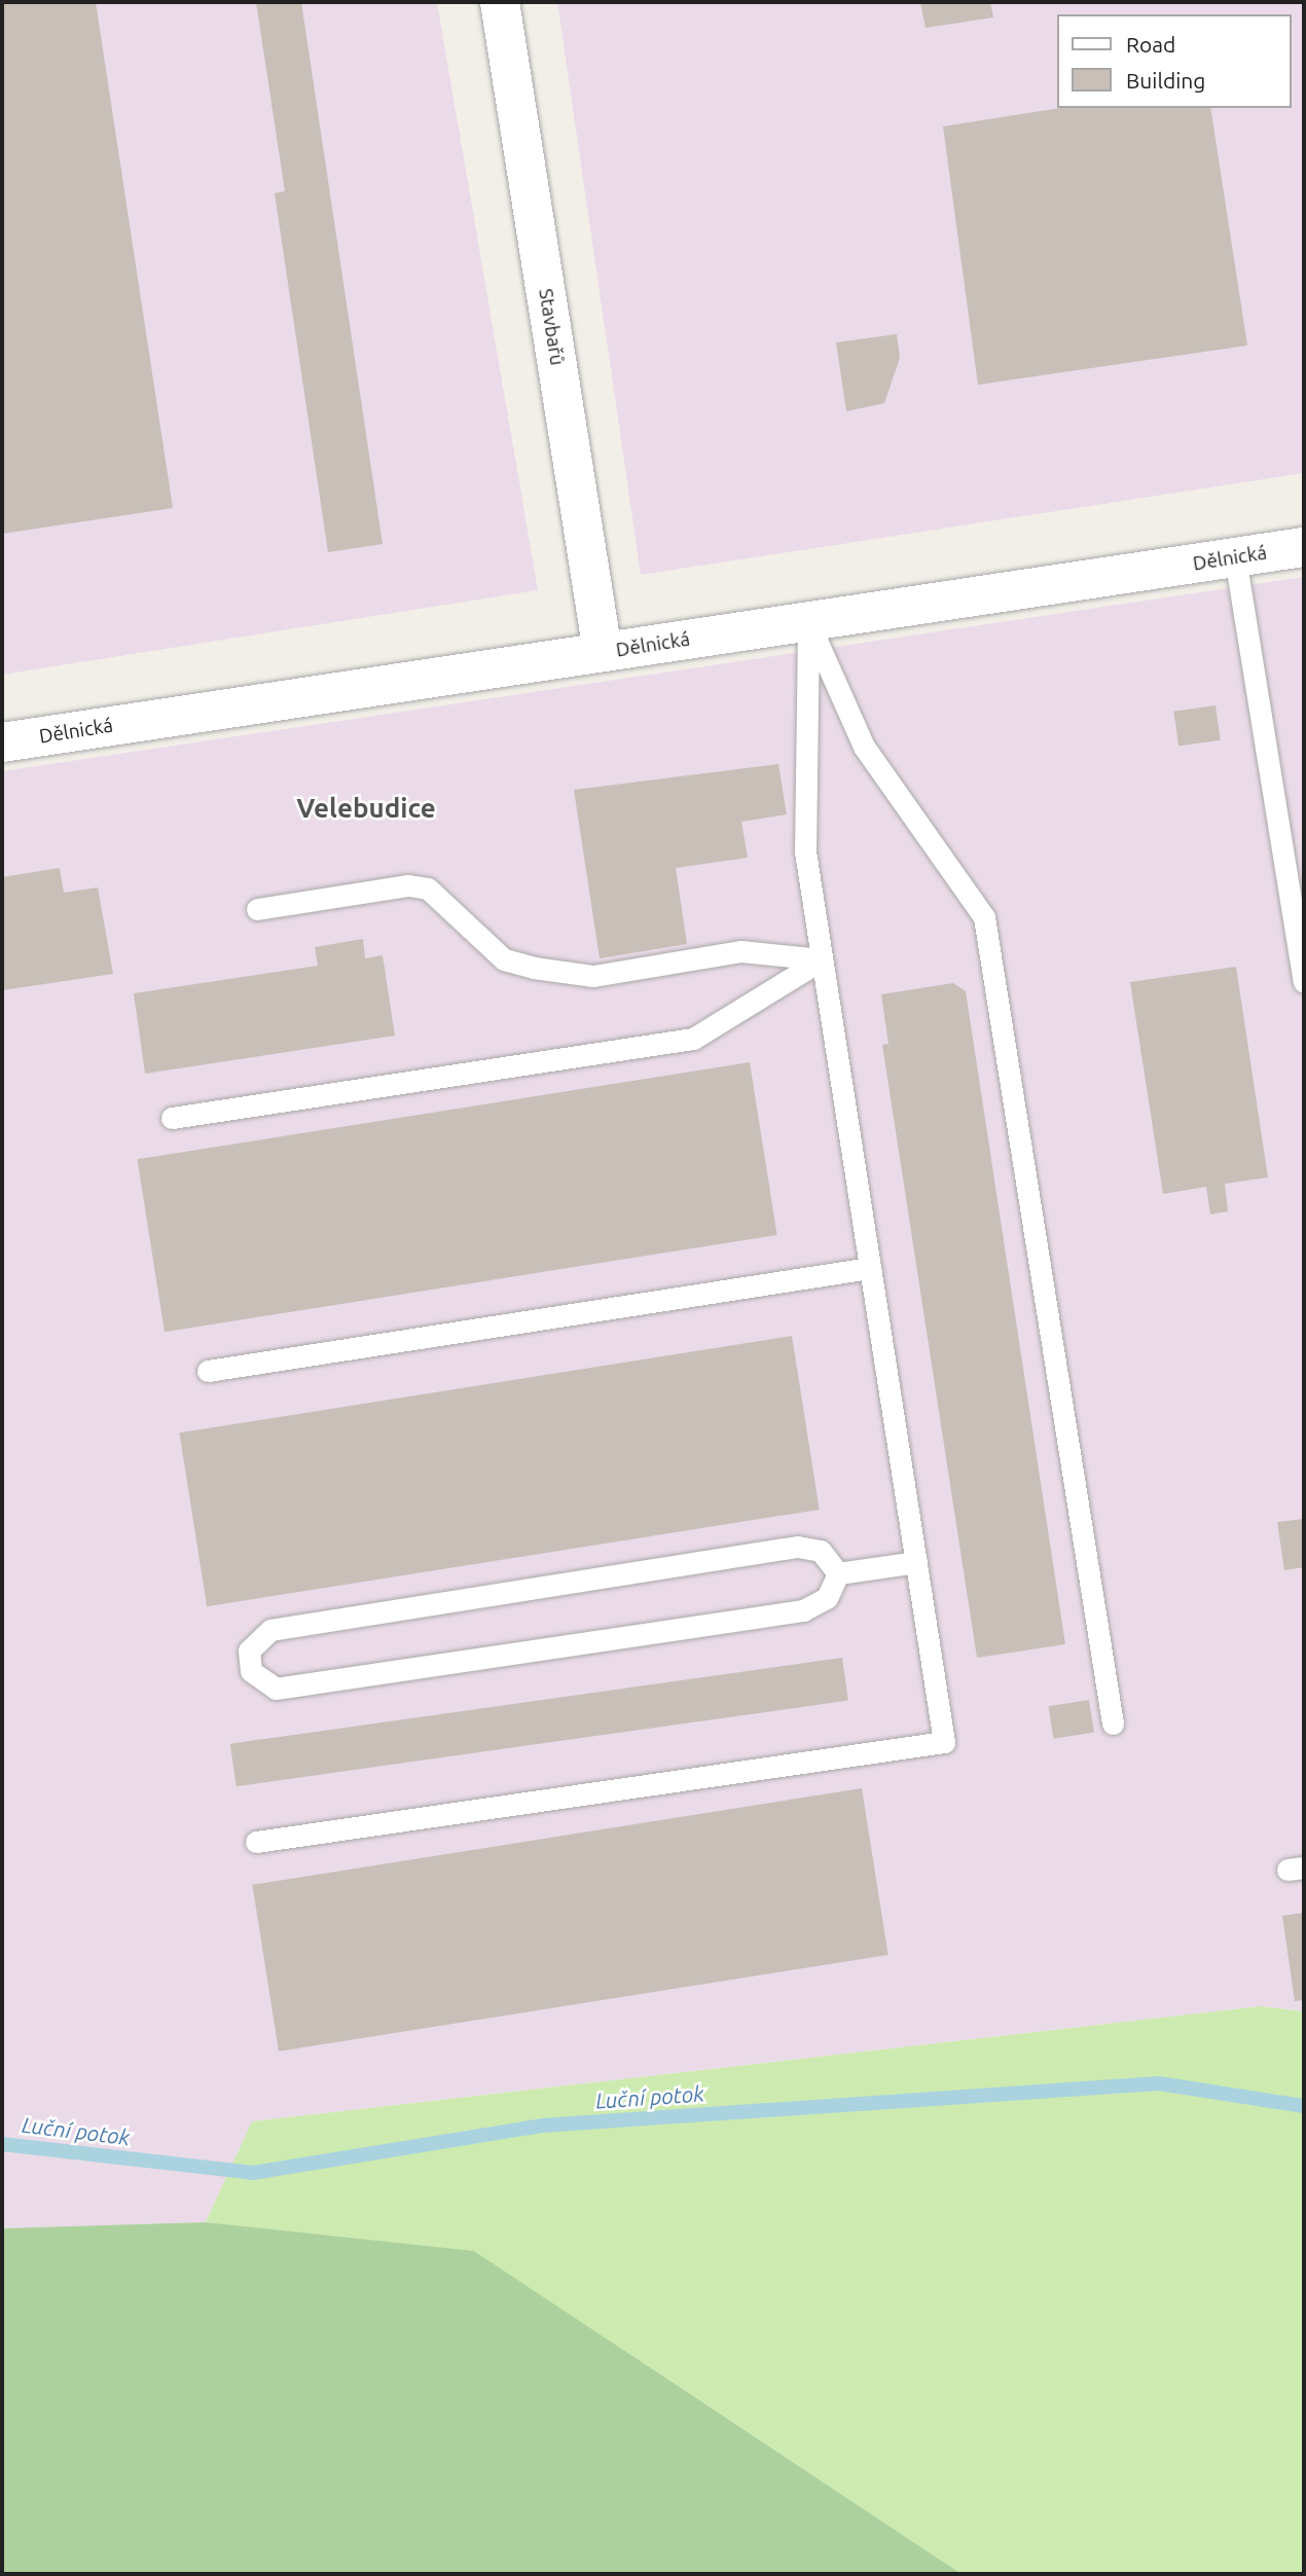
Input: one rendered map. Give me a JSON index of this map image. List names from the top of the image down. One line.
{"streets":{"street":["Stavbařů","Dělnická"]},"crossings":[["Stavbařů","Dělnická"]],"districts":["Velebudice"],"water":["Luční potok"],"legend":["Road","Building"]}
